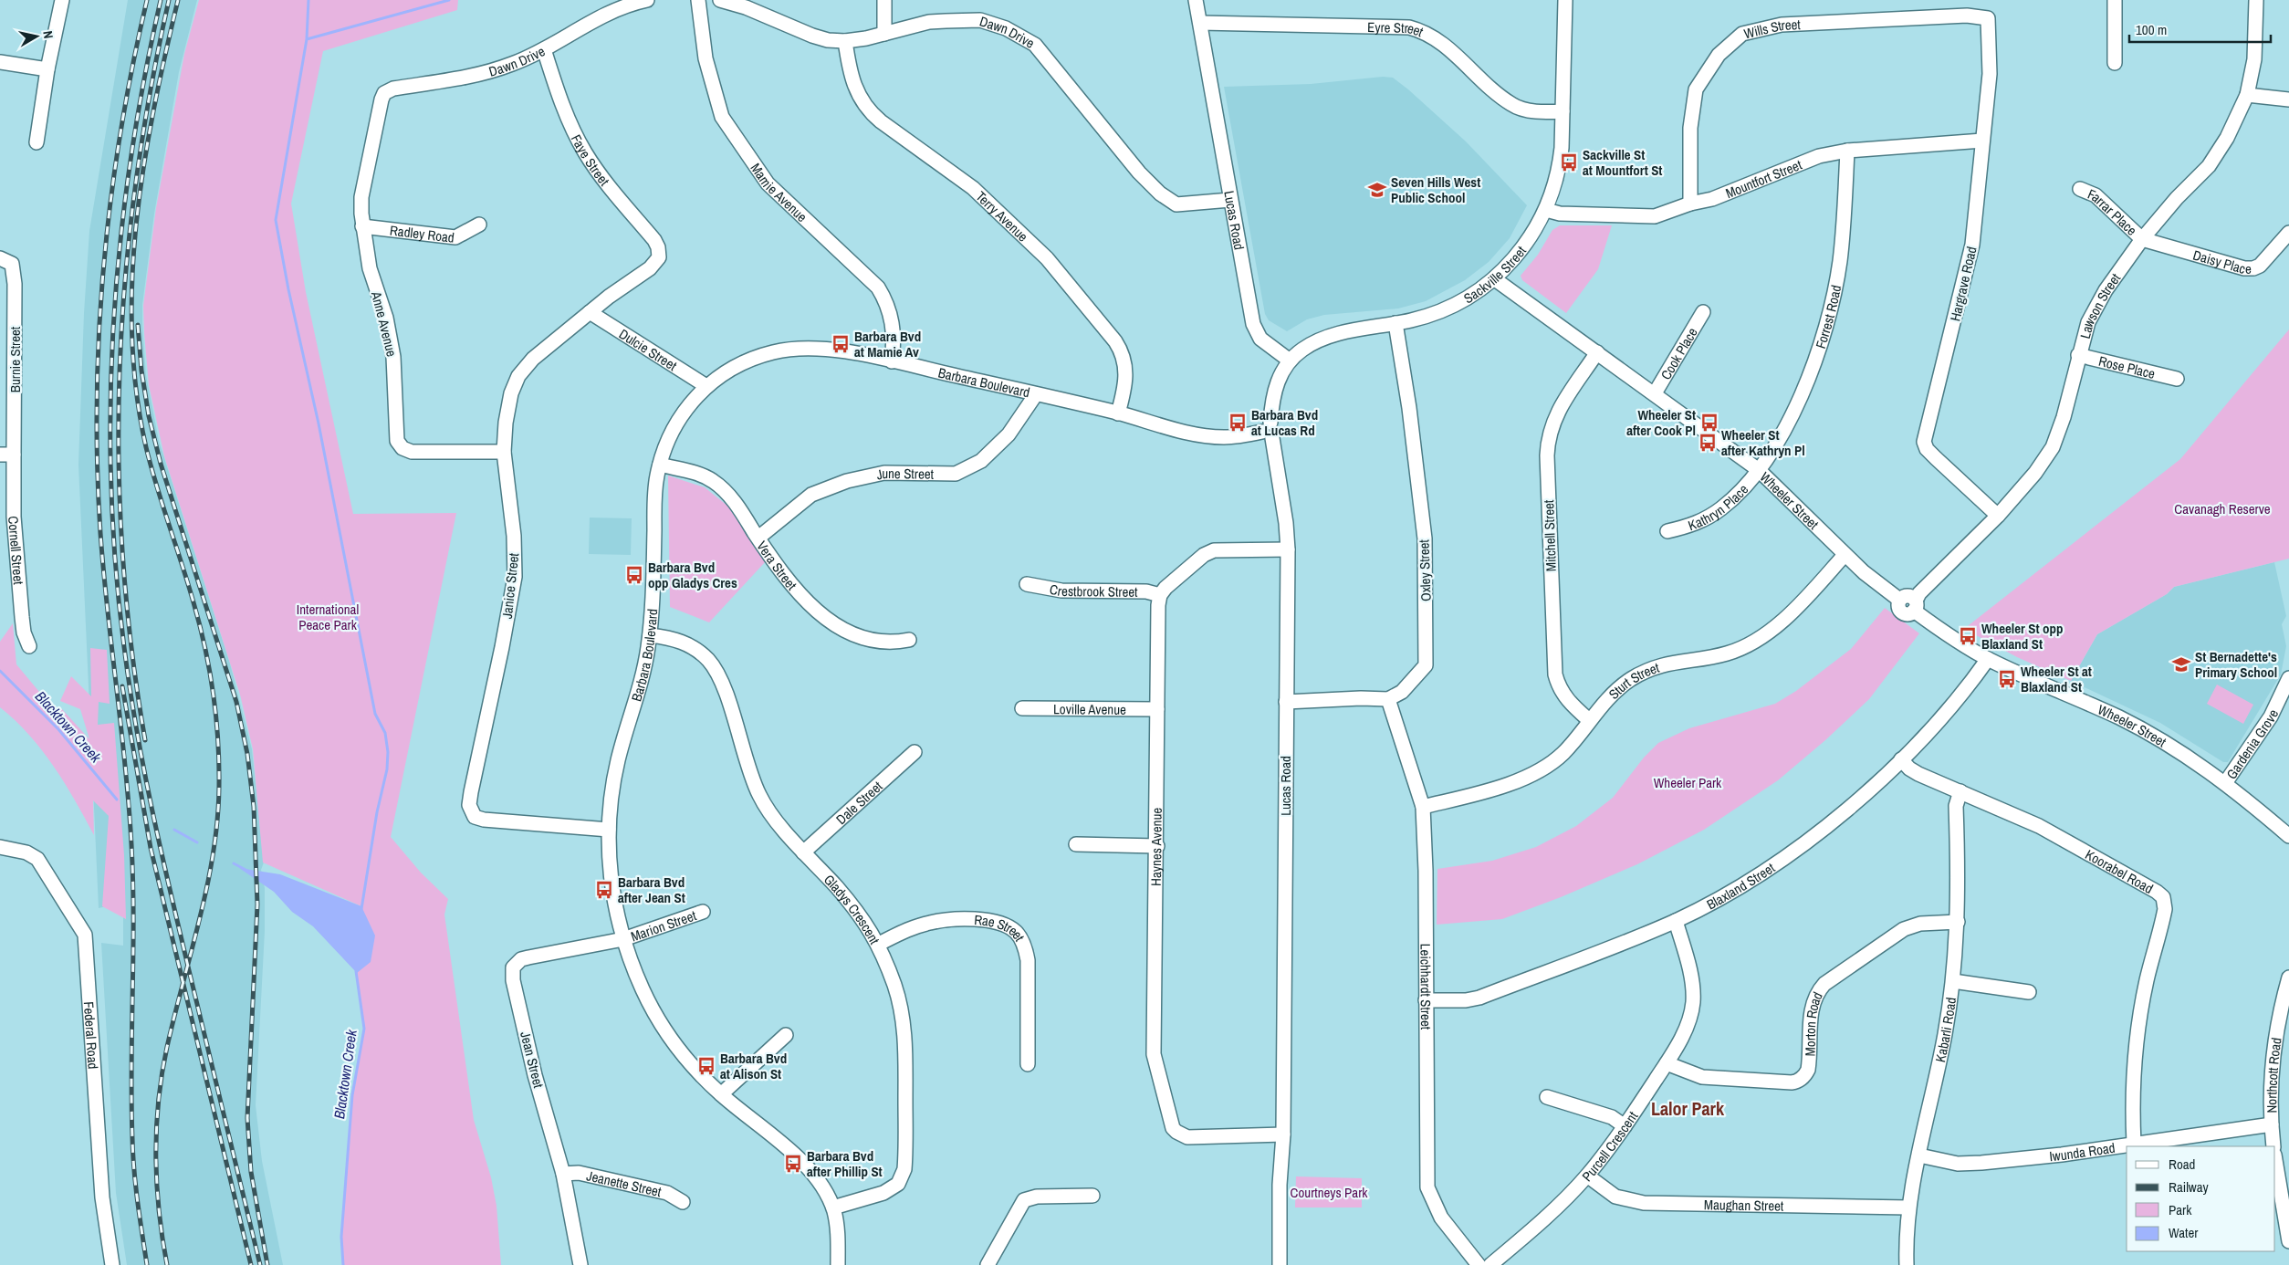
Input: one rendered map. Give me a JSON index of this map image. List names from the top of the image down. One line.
{"streets":{"street":["Eyre Street","Wills Street","Dawn Drive","Faye Street","Mountfort Street","Mamie Avenue","Farrar Place","Terry Avenue","Lucas Road","Radley Road","Daisy Place","Sackville Street","Hargrave Road","Lawson Street","Forrest Road","Anne Avenue","Dulcie Street","Cook Place","Burnie Street","Rose Place","Barbara Boulevard","June Street","Wheeler Street","Kathryn Place","Mitchell Street","Cornell Street","Vera Street","Oxley Street","Janice Street","Crestbrook Street","Sturt Street","Loville Avenue","Gardenia Grove","Dale Street","Haynes Avenue","Koorabel Road","Blaxland Street","Gladys Crescent","Marion Street","Rae Street","Leichhardt Street","Morton Road","Kabarli Road","Federal Road","Jean Street","Northcott Road","Purcell Crescent","Iwunda Road","Jeanette Street","Maughan Street"]},"crossings":[["Eyre Street","Lucas Road"],["Eyre Street","Sackville Street"],["Wills Street","Mountfort Street"],["Wills Street","Hargrave Road"],["Dawn Drive","Faye Street"],["Dawn Drive","Terry Avenue"],["Dawn Drive","Lucas Road"],["Dawn Drive","Anne Avenue"],["Faye Street","Janice Street"],["Mountfort Street","Sackville Street"],["Mountfort Street","Hargrave Road"],["Mountfort Street","Forrest Road"],["Mamie Avenue","Barbara Boulevard"],["Farrar Place","Daisy Place"],["Farrar Place","Lawson Street"],["Terry Avenue","Barbara Boulevard"],["Lucas Road","Sackville Street"],["Lucas Road","Barbara Boulevard"],["Lucas Road","Haynes Avenue"],["Radley Road","Anne Avenue"],["Daisy Place","Lawson Street"],["Sackville Street","Wheeler Street"],["Sackville Street","Oxley Street"],["Hargrave Road","Lawson Street"],["Lawson Street","Rose Place"],["Lawson Street","Wheeler Street"],["Forrest Road","Wheeler Street"],["Forrest Road","Kathryn Place"],["Anne Avenue","Janice Street"],["Dulcie Street","Barbara Boulevard"],["Dulcie Street","Janice Street"],["Cook Place","Wheeler Street"],["Burnie Street","Cornell Street"],["Barbara Boulevard","June Street"],["Barbara Boulevard","Vera Street"],["Barbara Boulevard","Janice Street"],["Barbara Boulevard","Gladys Crescent"],["Barbara Boulevard","Marion Street"],["Barbara Boulevard","Jean Street"],["June Street","Vera Street"],["Wheeler Street","Kathryn Place"],["Wheeler Street","Mitchell Street"],["Wheeler Street","Sturt Street"],["Wheeler Street","Gardenia Grove"],["Wheeler Street","Blaxland Street"],["Mitchell Street","Sturt Street"],["Oxley Street","Leichhardt Street"],["Crestbrook Street","Haynes Avenue"],["Sturt Street","Leichhardt Street"],["Loville Avenue","Haynes Avenue"],["Dale Street","Gladys Crescent"],["Koorabel Road","Blaxland Street"],["Koorabel Road","Kabarli Road"],["Koorabel Road","Iwunda Road"],["Blaxland Street","Leichhardt Street"],["Blaxland Street","Purcell Crescent"],["Gladys Crescent","Rae Street"],["Marion Street","Jean Street"],["Morton Road","Kabarli Road"],["Morton Road","Purcell Crescent"],["Kabarli Road","Iwunda Road"],["Kabarli Road","Maughan Street"],["Jean Street","Jeanette Street"],["Northcott Road","Iwunda Road"],["Purcell Crescent","Maughan Street"]],"districts":["Lalor Park"],"water":["Blacktown Creek"],"parks":["Cavanagh Reserve","International Peace Park","Wheeler Park","Courtneys Park"],"places":{"bus stop":["Sackville St at Mountfort St","Barbara Bvd at Mamie Av","Barbara Bvd at Lucas Rd","Wheeler St after Cook Pl","Wheeler St after Kathryn Pl","Barbara Bvd opp Gladys Cres","Wheeler St opp Blaxland St","Wheeler St at Blaxland St","Barbara Bvd after Jean St","Barbara Bvd at Alison St","Barbara Bvd after Phillip St"],"school or university":["Seven Hills West Public School","St Bernadette's Primary School"]},"legend":["Road","Railway","Park","Water"],"scale_bar":"100 m","north":"right"}
